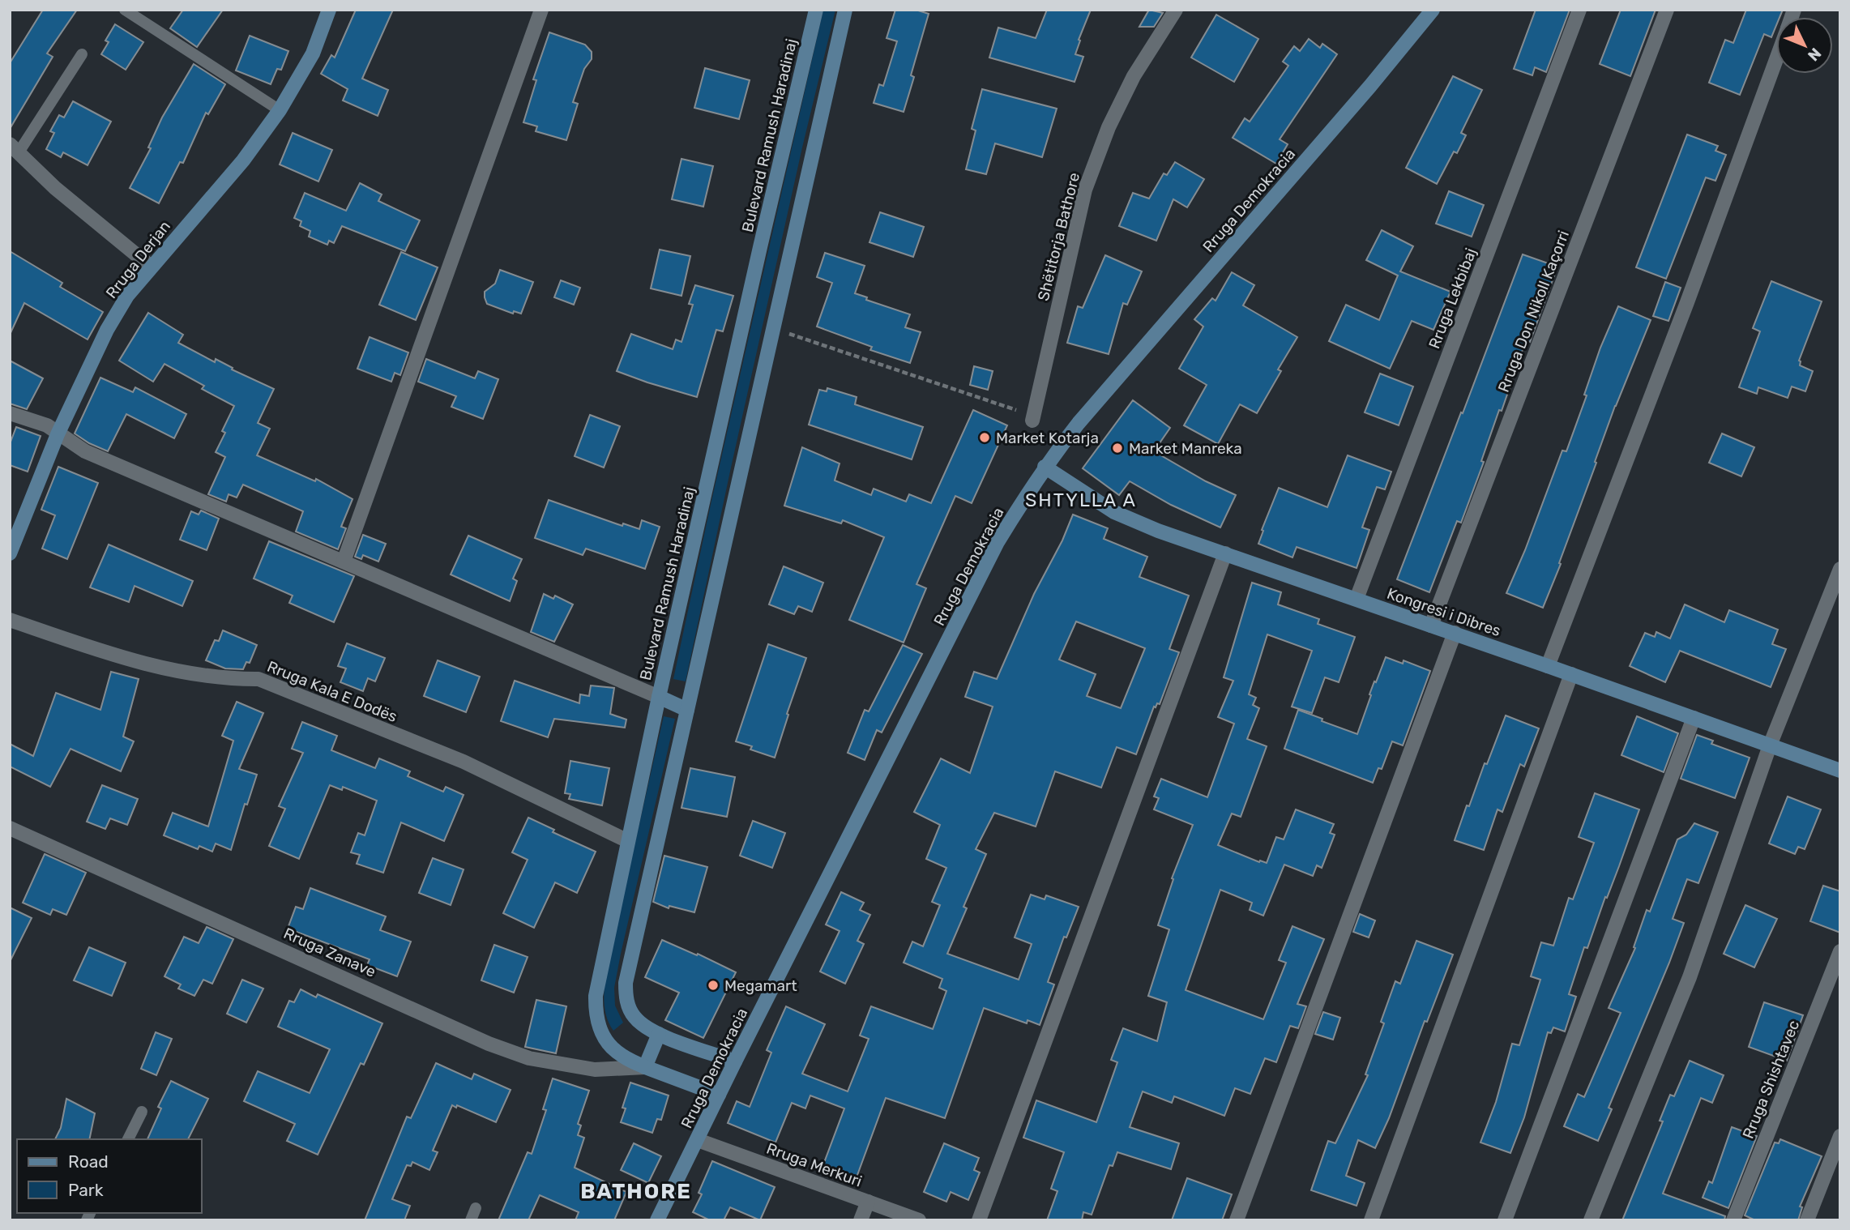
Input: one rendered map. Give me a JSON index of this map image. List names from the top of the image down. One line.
{"streets":{"street":["Bulevard Ramush Haradinaj","Rruga Demokracia","Shëtitorja Bathore","Rruga Derjan","Rruga Lekbibaj","Rruga Don Nikoll Kaçorri","Kongresi i Dibres","Rruga Kala E Dodës","Rruga Zanave","Rruga Shishtavec","Rruga Merkuri"]},"crossings":[["Bulevard Ramush Haradinaj","Rruga Demokracia"],["Bulevard Ramush Haradinaj","Rruga Kala E Dodës"],["Bulevard Ramush Haradinaj","Rruga Zanave"],["Rruga Demokracia","Kongresi i Dibres"],["Rruga Demokracia","Rruga Merkuri"],["Rruga Lekbibaj","Kongresi i Dibres"],["Rruga Don Nikoll Kaçorri","Kongresi i Dibres"]],"districts":["SHTYLLA A","BATHORE"],"places":["Market Kotarja","Market Manreka","Megamart"],"legend":["Road","Park"],"north":"bottom right"}
